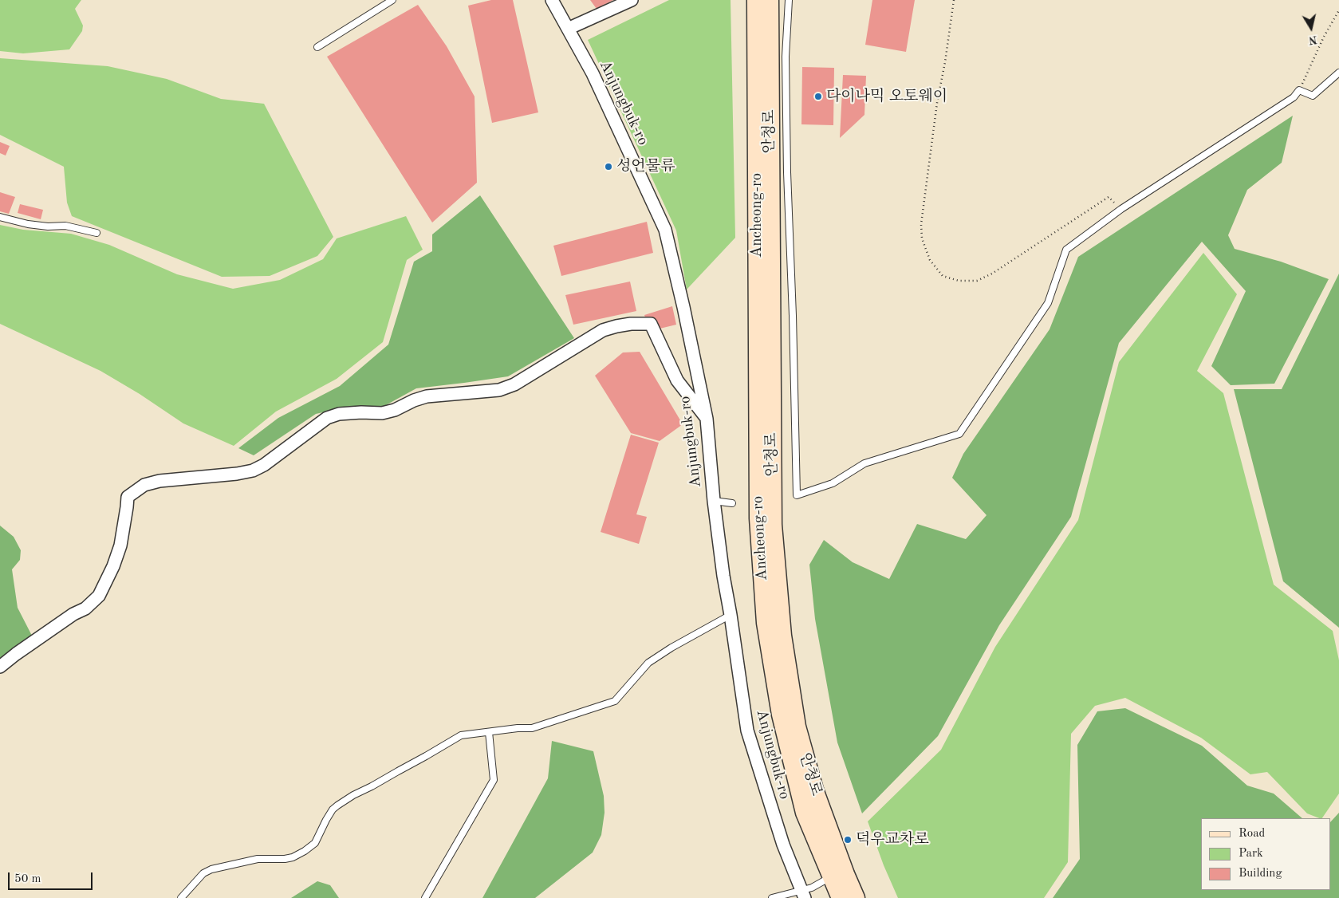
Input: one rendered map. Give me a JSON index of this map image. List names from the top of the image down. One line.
{"streets":{"street":["Anjungbuk-ro","Ancheong-ro"]},"places":["다이나믹 오토웨이","성언물류","덕우교차로"],"legend":["Road","Park","Building"],"scale_bar":"50 m","north":"bottom"}
